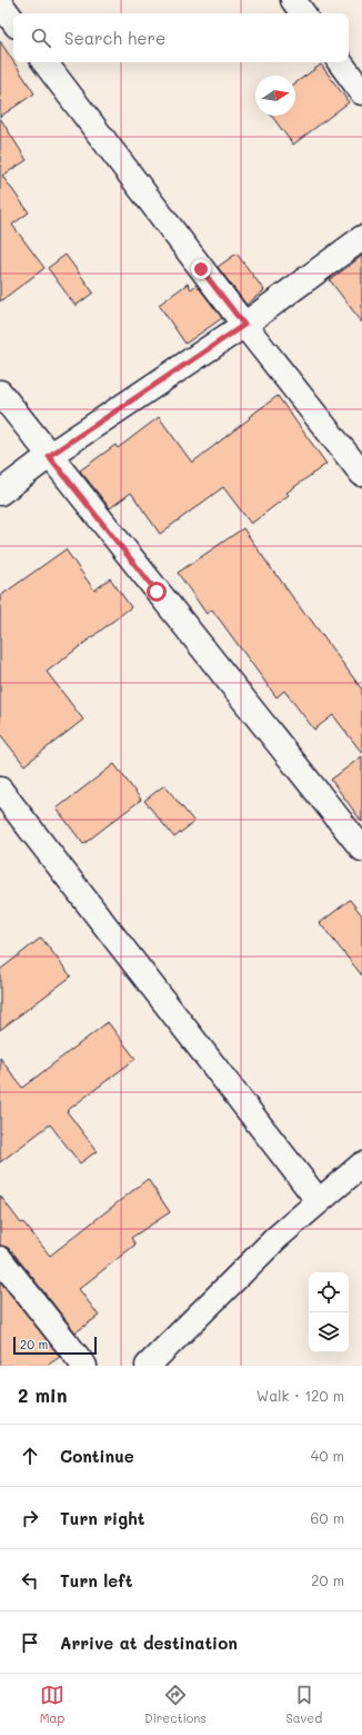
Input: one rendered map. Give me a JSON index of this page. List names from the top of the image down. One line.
{"scale_bar":"20 m","north":"right","page":{"search":"Search here","scale":"20 m","heading":["2 min","Walk · 120 m"],"list":[["Continue","40 m"],["Turn right","60 m"],["Turn left","20 m"],"Arrive at destination"],"nav":["Map","Directions","Saved"]}}
